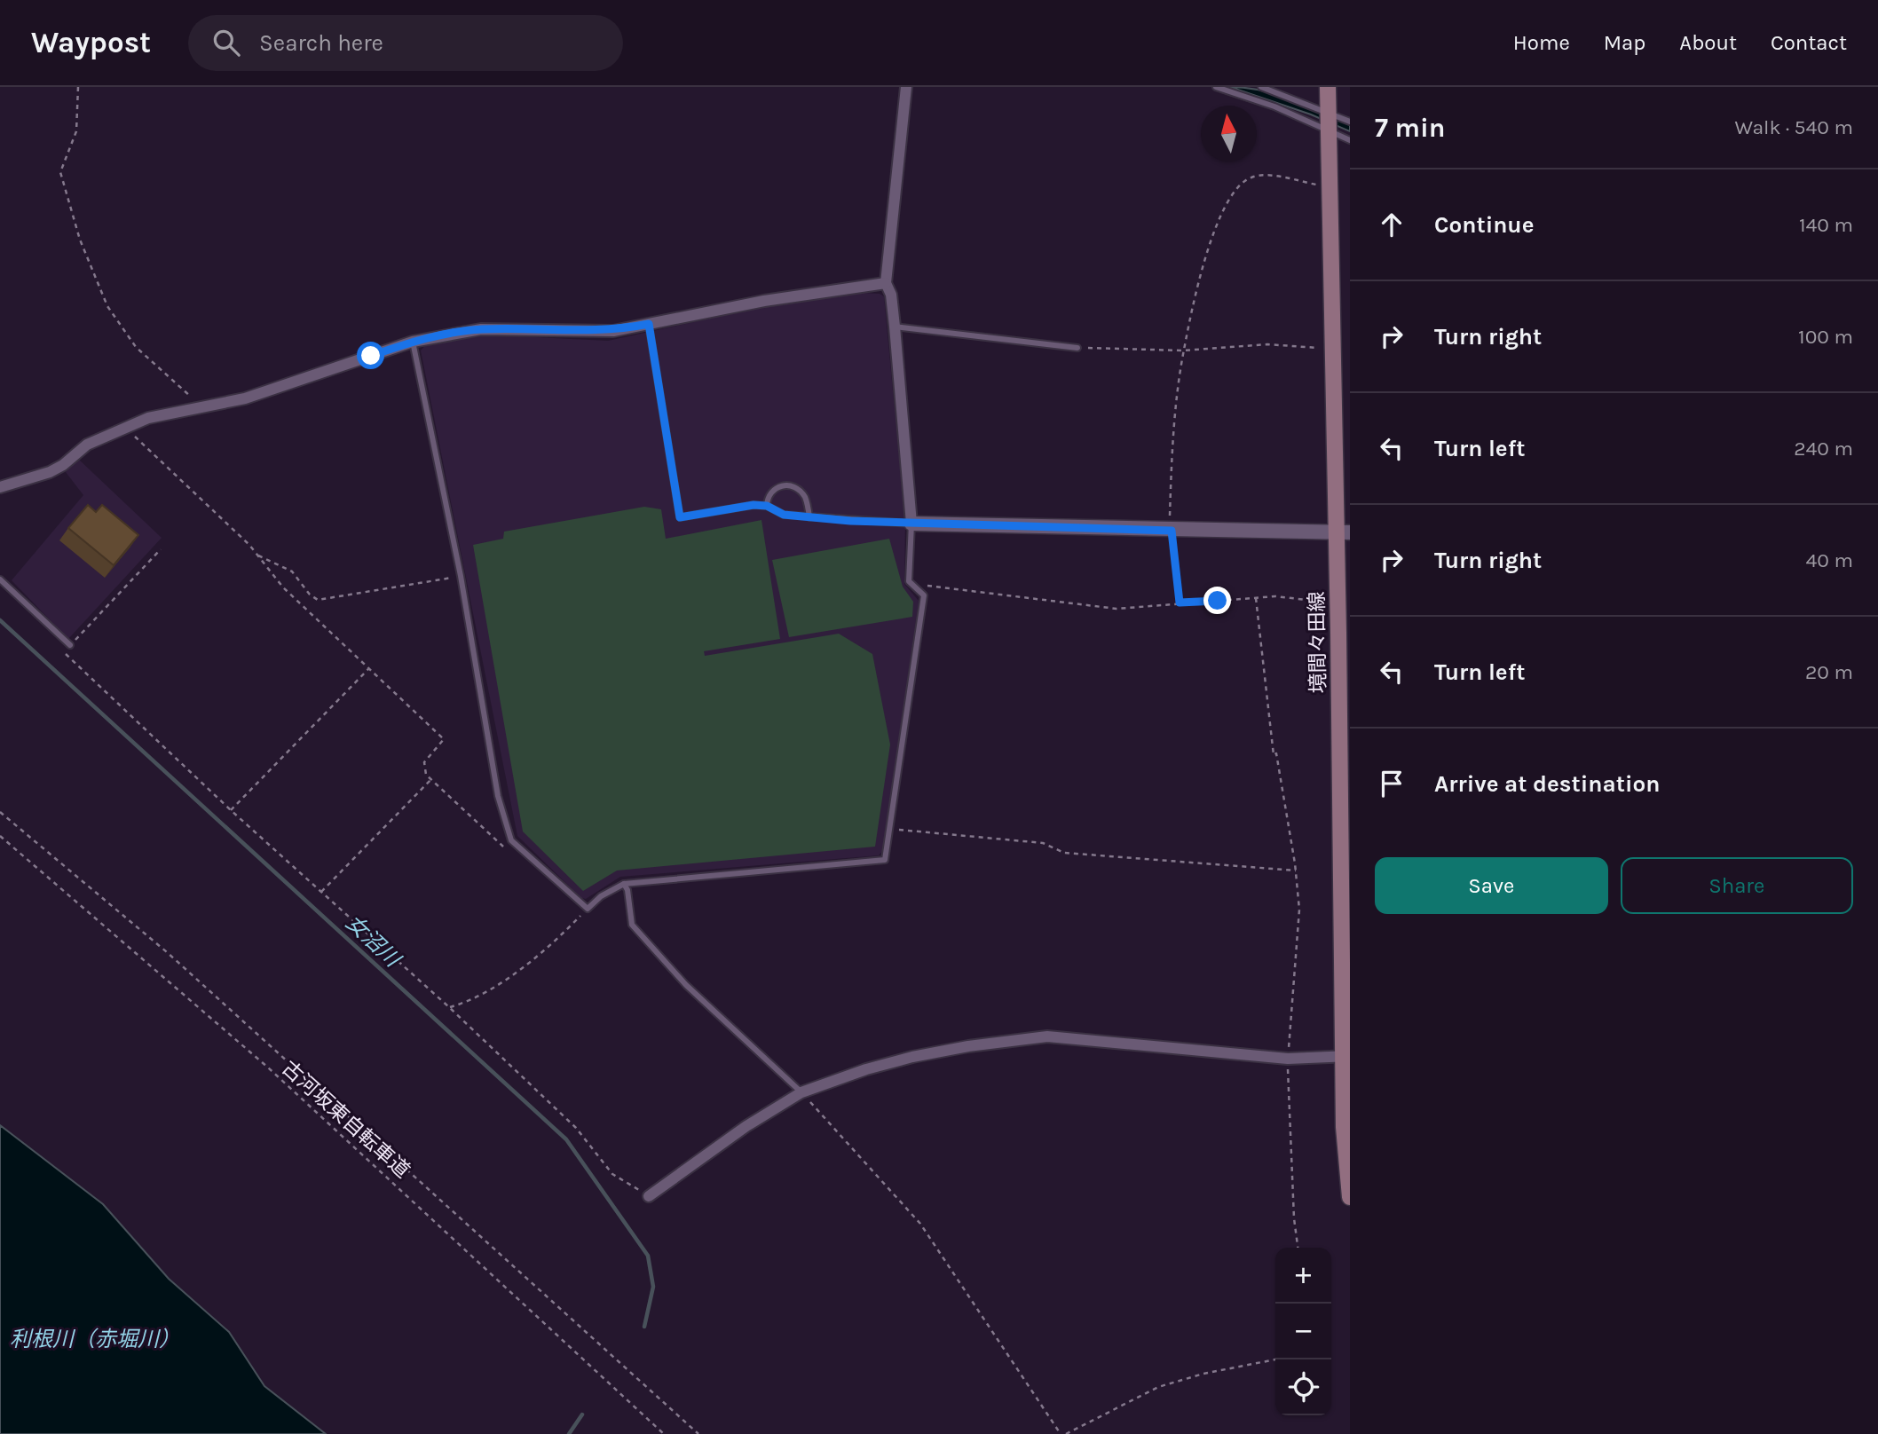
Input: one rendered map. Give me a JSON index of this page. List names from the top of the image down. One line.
{"streets":{"main road":["境間々田線"],"path":["古河坂東自転車道"]},"water":["女沼川","利根川（赤堀川）"],"north":"top","page":{"header":"Waypost","search":"Search here","nav":["Home","Map","About","Contact"],"heading":["7 min","Walk · 540 m"],"list":[["Continue","140 m"],["Turn right","100 m"],["Turn left","240 m"],["Turn right","40 m"],["Turn left","20 m"],"Arrive at destination"],"buttons":["Save","Share"],"map_buttons":["+","−"]}}
